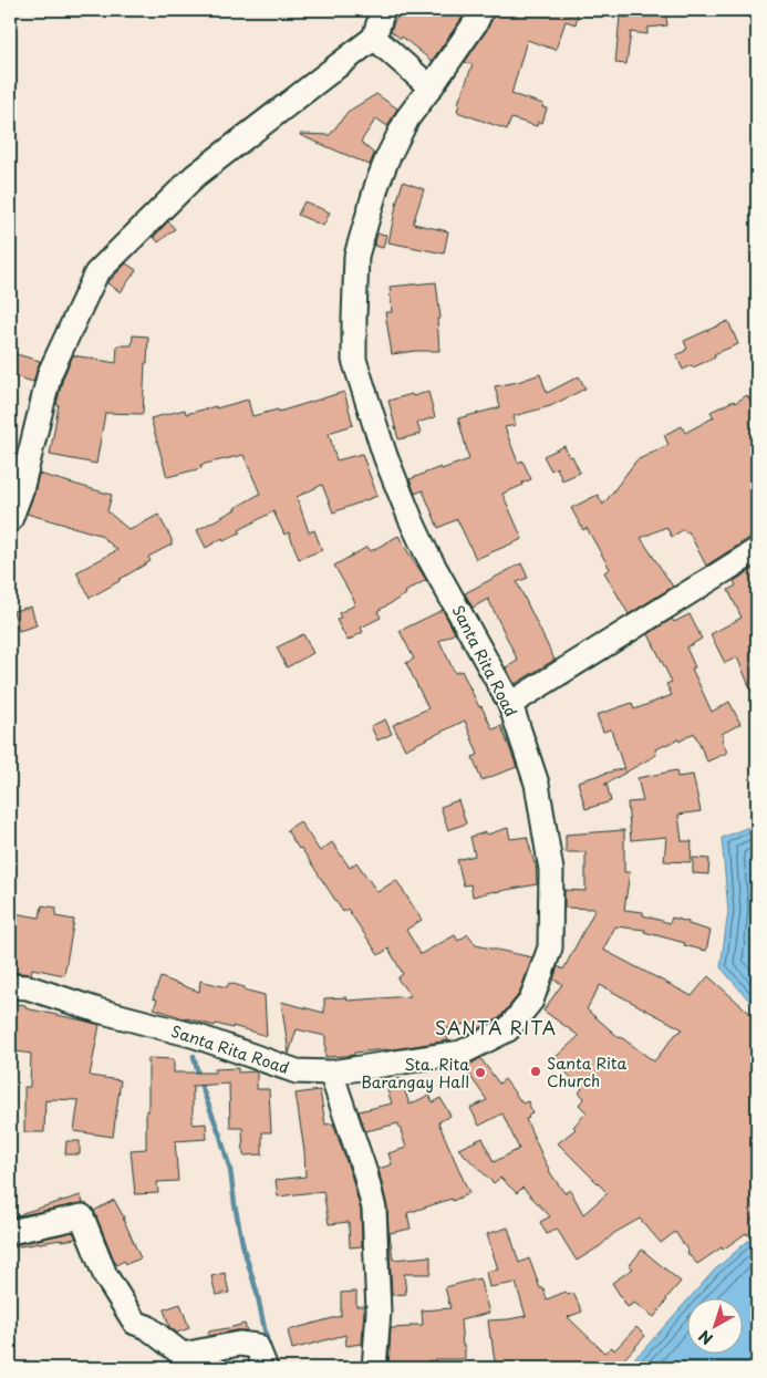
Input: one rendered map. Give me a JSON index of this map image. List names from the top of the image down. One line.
{"streets":{"street":["Santa Rita Road"]},"districts":["SANTA RITA"],"places":["Santa Rita Church","Sta. Rita Barangay Hall"],"north":"bottom left"}
